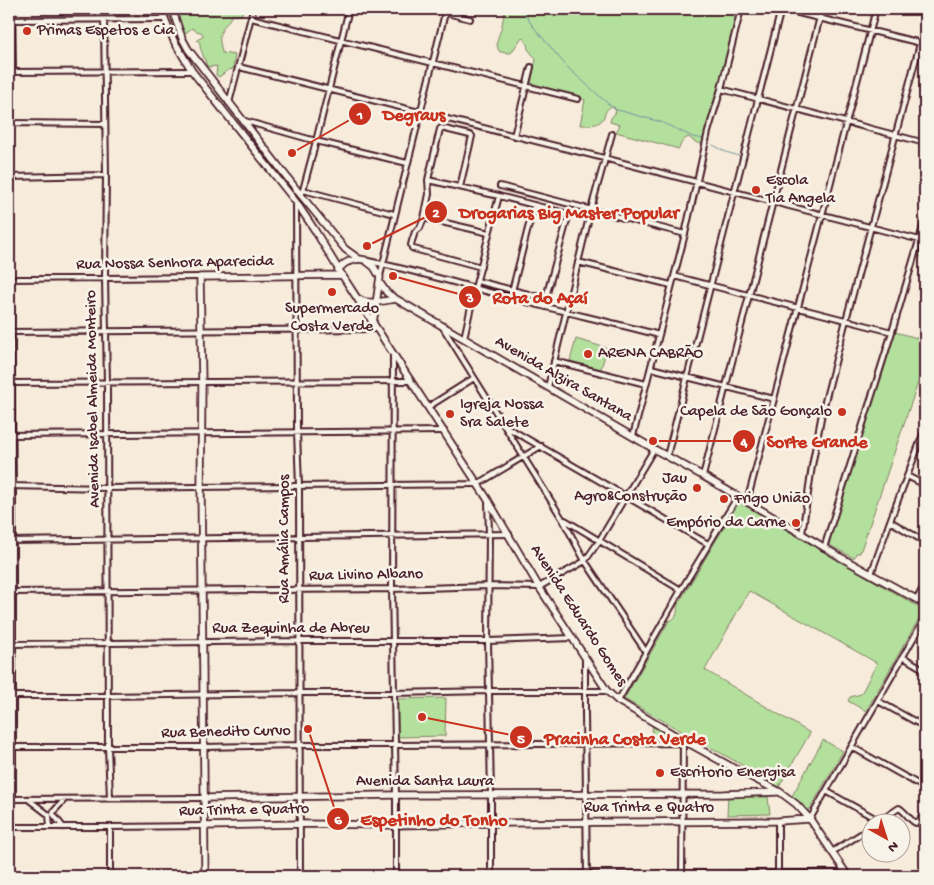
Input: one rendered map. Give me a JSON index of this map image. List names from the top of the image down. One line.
{"streets":{"main road":["Rua Nossa Senhora Aparecida","Avenida Alzira Santana","Avenida Eduardo Gomes","Avenida Santa Laura","Rua Trinta e Quatro"],"street":["Avenida Isabel Almeida Monteiro","Rua Amália Campos","Rua Livino Albano","Rua Zequinha de Abreu","Rua Benedito Curvo"]},"crossings":[["Rua Nossa Senhora Aparecida","Avenida Alzira Santana"],["Rua Nossa Senhora Aparecida","Avenida Isabel Almeida Monteiro"],["Rua Nossa Senhora Aparecida","Rua Amália Campos"],["Rua Nossa Senhora Aparecida","Avenida Eduardo Gomes"],["Avenida Alzira Santana","Avenida Eduardo Gomes"],["Avenida Isabel Almeida Monteiro","Rua Livino Albano"],["Avenida Isabel Almeida Monteiro","Rua Zequinha de Abreu"],["Avenida Isabel Almeida Monteiro","Rua Benedito Curvo"],["Avenida Isabel Almeida Monteiro","Avenida Santa Laura"],["Rua Amália Campos","Rua Livino Albano"],["Rua Amália Campos","Rua Zequinha de Abreu"],["Rua Amália Campos","Rua Benedito Curvo"],["Rua Amália Campos","Avenida Santa Laura"],["Rua Amália Campos","Rua Trinta e Quatro"],["Rua Livino Albano","Avenida Eduardo Gomes"],["Avenida Eduardo Gomes","Rua Zequinha de Abreu"],["Avenida Eduardo Gomes","Rua Benedito Curvo"],["Avenida Eduardo Gomes","Avenida Santa Laura"],["Avenida Eduardo Gomes","Rua Trinta e Quatro"]],"places":["Primas Espetos e Cia","Degraus","Escola Tia Angela","Drogarias Big Master Popular","Rota do Açaí","Supermercado Costa Verde","ARENA CABRÃO","Capela de São Gonçalo","Igreja Nossa Sra Salete","Sorte Grande","Jau Agro&Construção","Frigo União","Empório da Carne","Pracinha Costa Verde","Espetinho do Tonho","Escritorio Energisa"],"north":"bottom right"}
